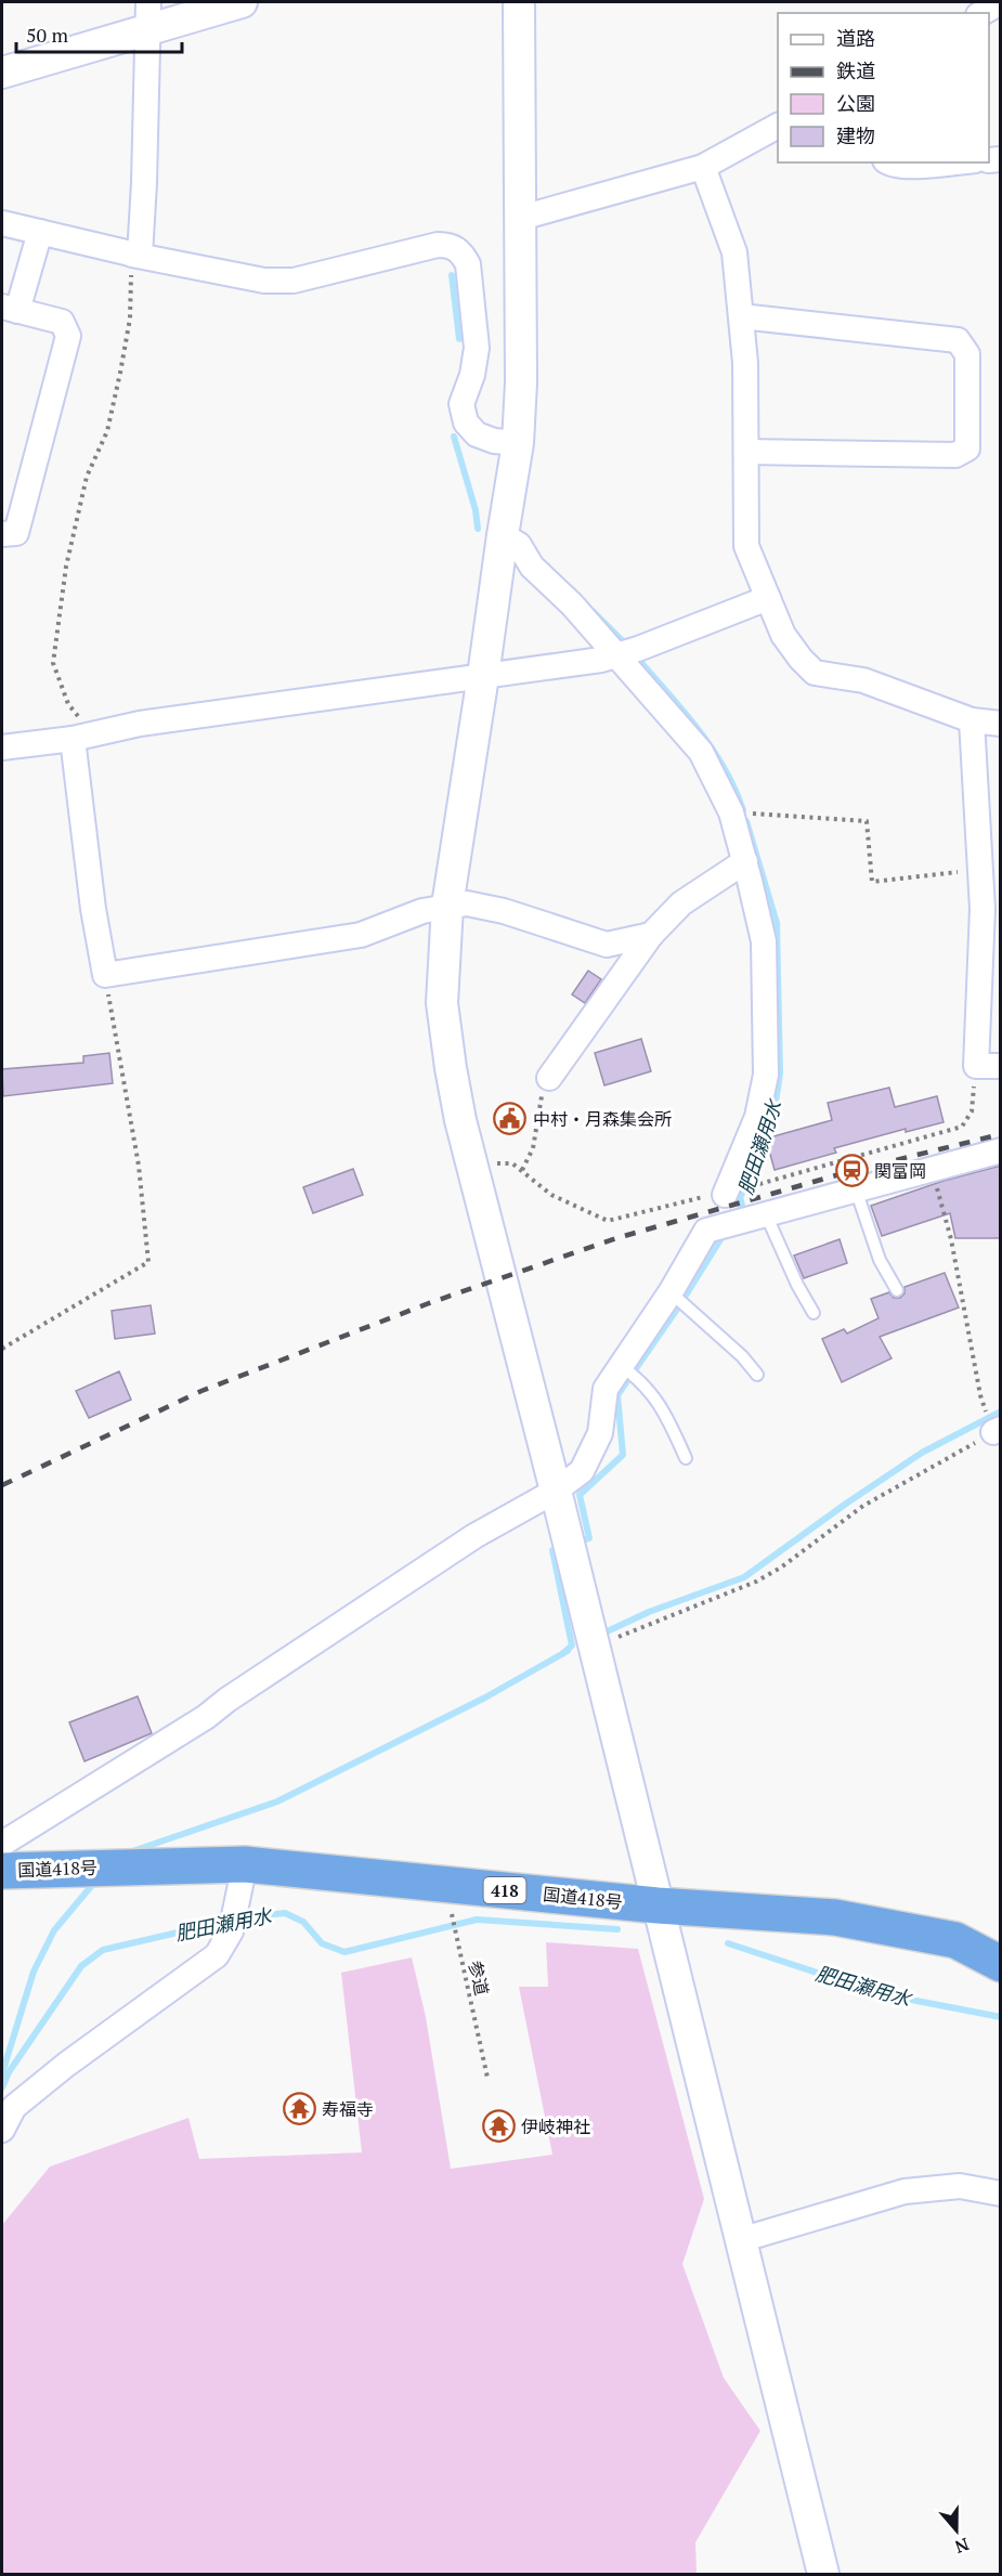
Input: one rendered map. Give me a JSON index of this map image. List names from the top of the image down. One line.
{"streets":{"highway":["国道418号","418"],"path":["参道"]},"crossings":[["国道418号","参道"]],"water":["肥田瀬用水"],"places":{"public building":["中村・月森集会所"],"station":["関富岡"],"temple":["寿福寺","伊岐神社"]},"legend":["道路","鉄道","公園","建物"],"scale_bar":"50 m","north":"bottom"}
